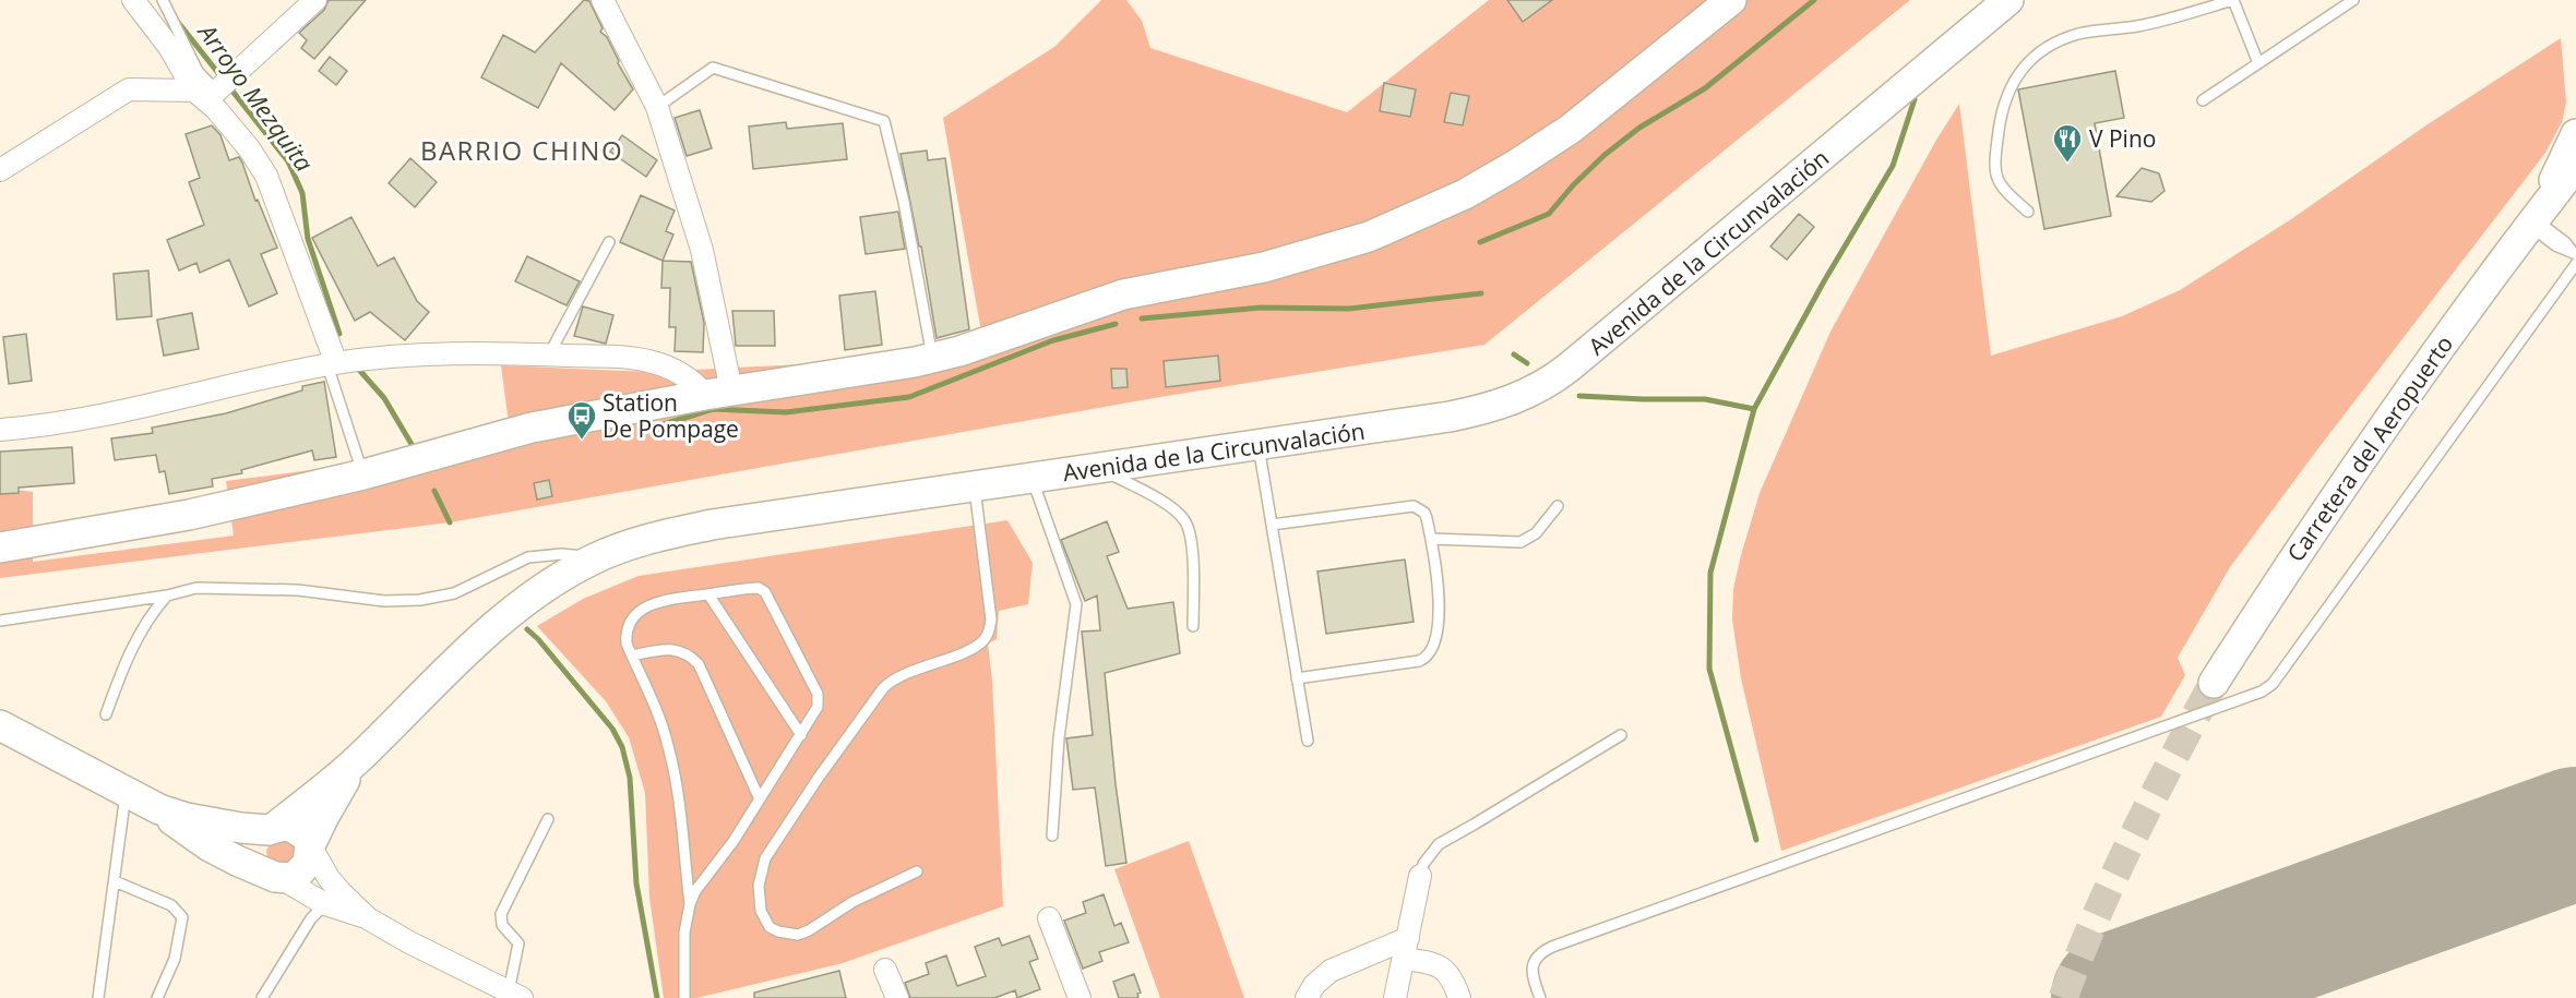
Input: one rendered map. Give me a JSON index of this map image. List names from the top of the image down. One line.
{"streets":{"main road":["Avenida de la Circunvalación","Carretera del Aeropuerto"]},"districts":["BARRIO CHINO"],"water":["Arroyo Mezquita"],"places":{"restaurant":["V Pino"],"bus stop":["Station De Pompage"]}}
